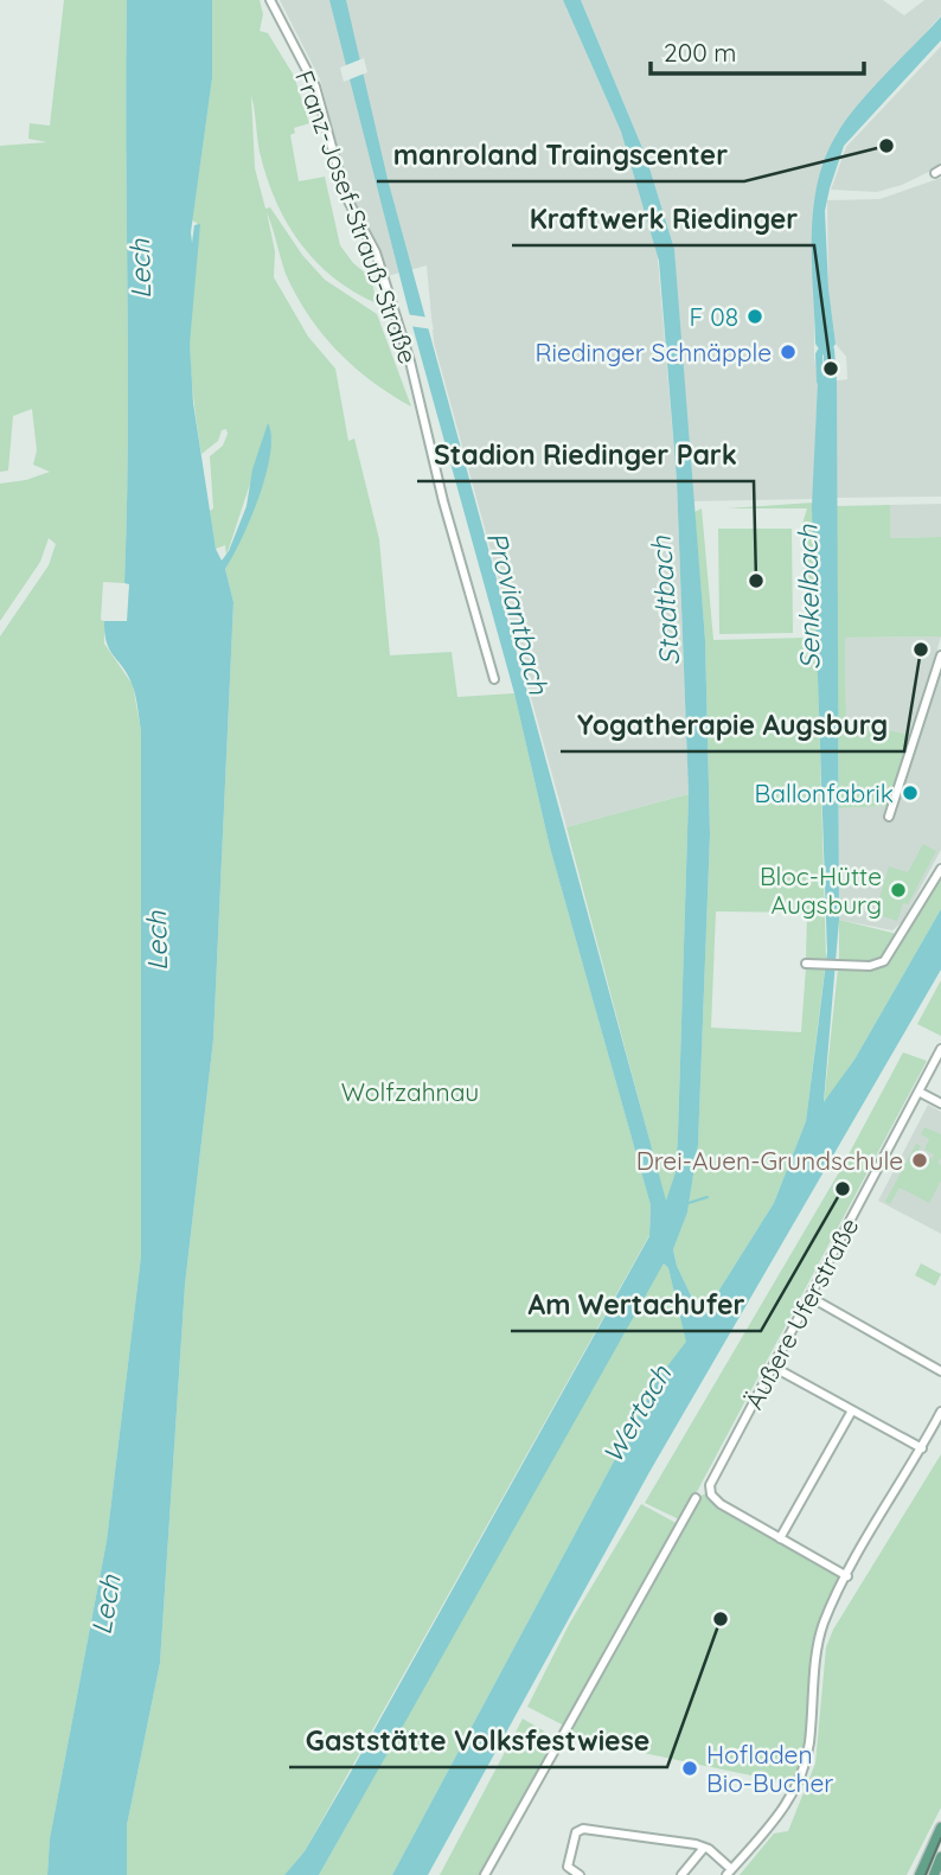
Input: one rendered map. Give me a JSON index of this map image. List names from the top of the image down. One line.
{"streets":{"street":["Franz-Josef-Strauß-Straße","Äußere Uferstraße"]},"water":["Lech","Senkelbach","Stadtbach","Proviantbach","Wertach"],"parks":["Wolfzahnau"],"places":["manroland Traingscenter","F 08","Riedinger Schnäpple","Kraftwerk Riedinger","Stadion Riedinger Park","Yogatherapie Augsburg","Ballonfabrik","Bloc-Hütte Augsburg","Drei-Auen-Grundschule","Am Wertachufer","Gaststätte Volksfestwiese","Hofladen Bio-Bucher"],"scale_bar":"200 m"}
